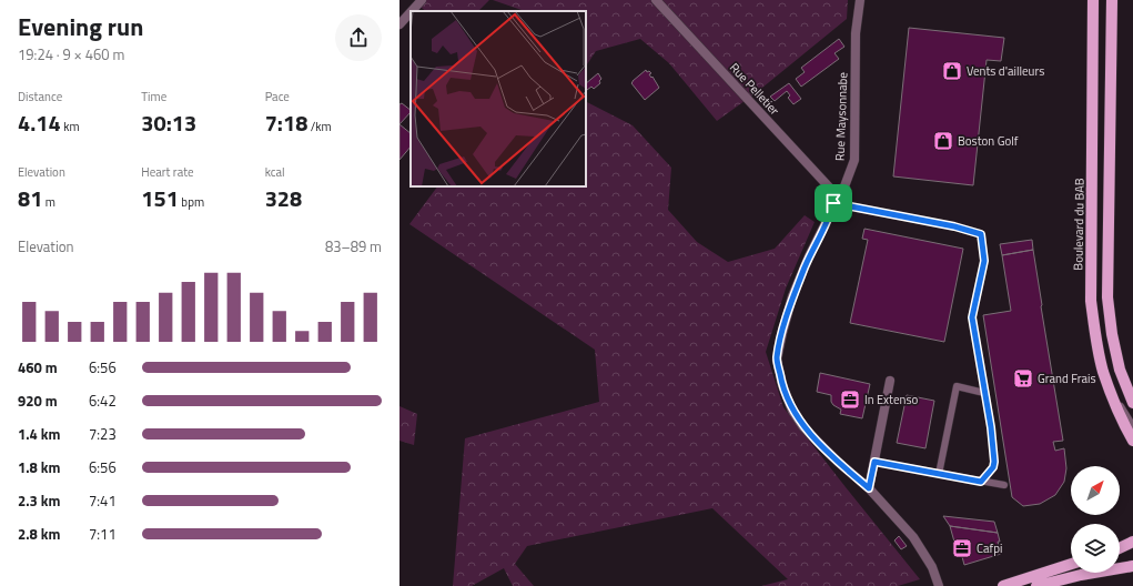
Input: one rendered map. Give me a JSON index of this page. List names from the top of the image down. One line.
{"streets":{"main road":["Boulevard du BAB"],"street":["Rue Pelletier","Rue Maysonnabe"]},"crossings":[["Rue Pelletier","Rue Maysonnabe"]],"places":{"shop":["Vents d'ailleurs","Boston Golf"],"supermarket":["Grand Frais"],"office":["In Extenso","Cafpi"]},"north":"top right","page":{"heading":["Evening run","19:24 · 9 × 460 m"],"stats":[["Distance","4.14 km"],["Time","30:13"],["Pace","7:18 /km"],["Elevation","81 m"],["Heart rate","151 bpm"],["kcal","328"]],"chart":["Elevation","83–89 m"],"list":[{"name":"460 m","note":"6:56"},{"name":"920 m","note":"6:42"},{"name":"1.4 km","note":"7:23"},{"name":"1.8 km","note":"6:56"},{"name":"2.3 km","note":"7:41"},{"name":"2.8 km","note":"7:11"}]}}
